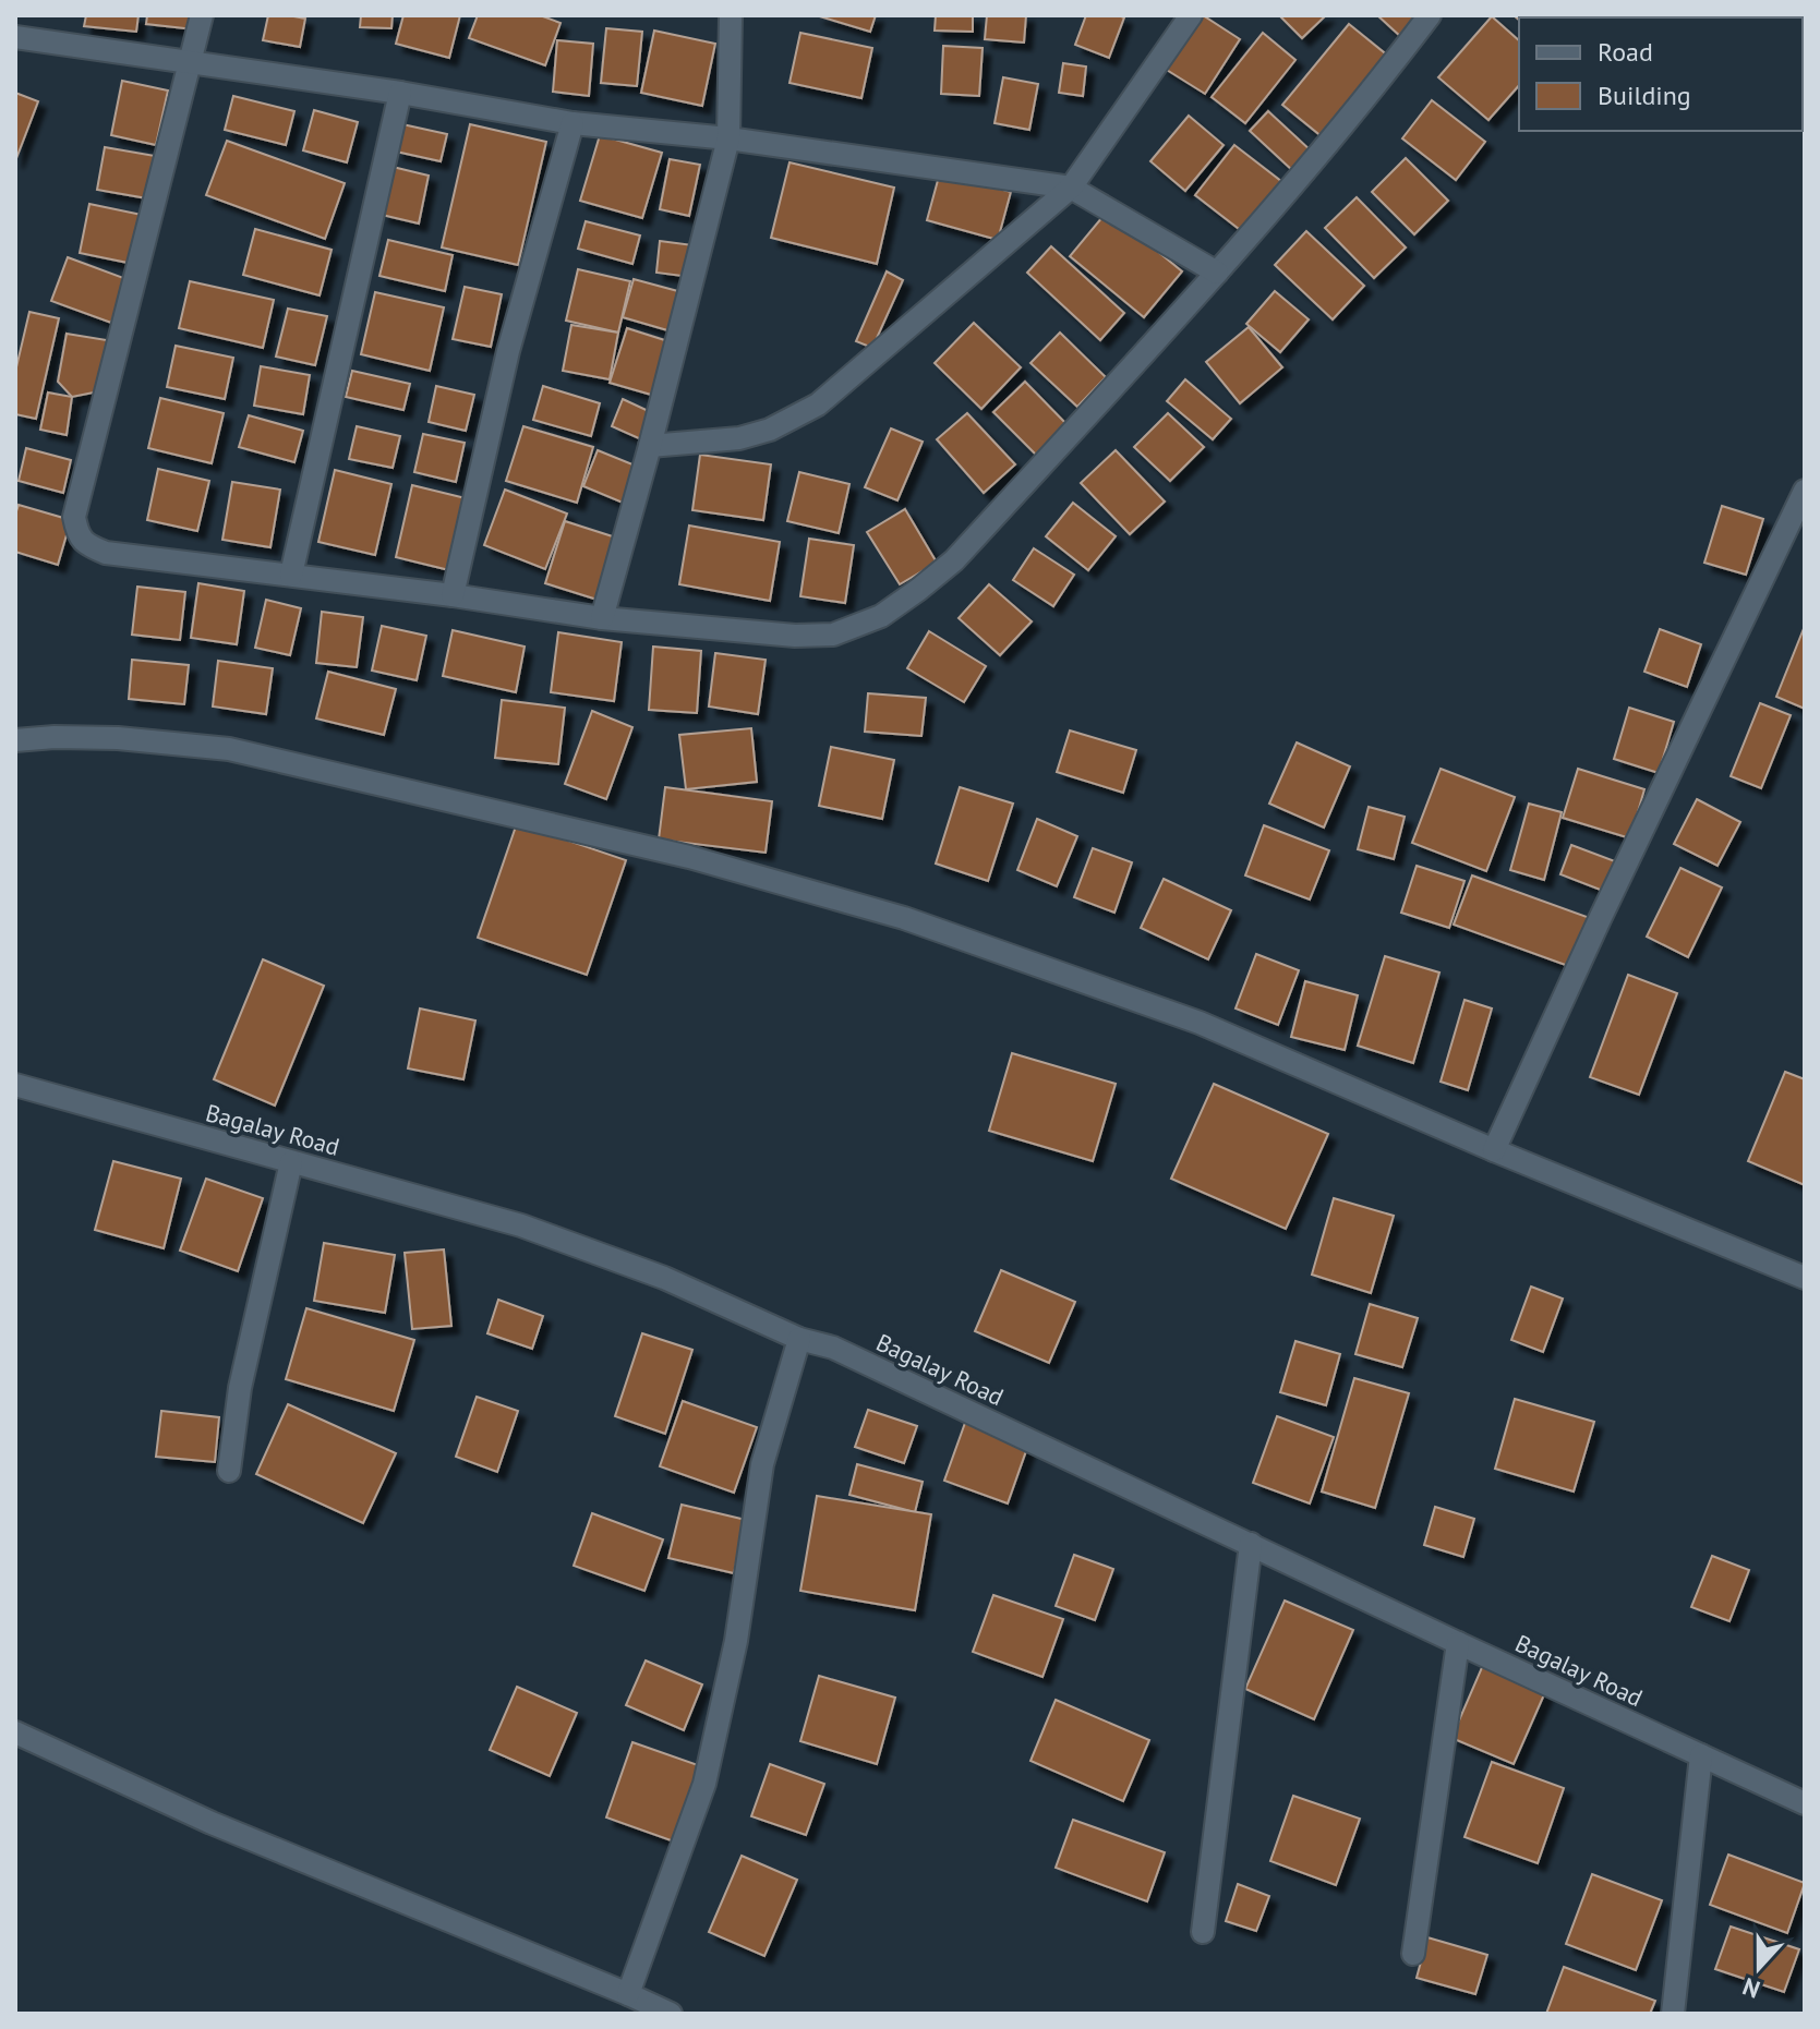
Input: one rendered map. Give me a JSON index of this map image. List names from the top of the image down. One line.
{"streets":{"street":["Bagalay Road"]},"legend":["Road","Building"],"north":"bottom"}
